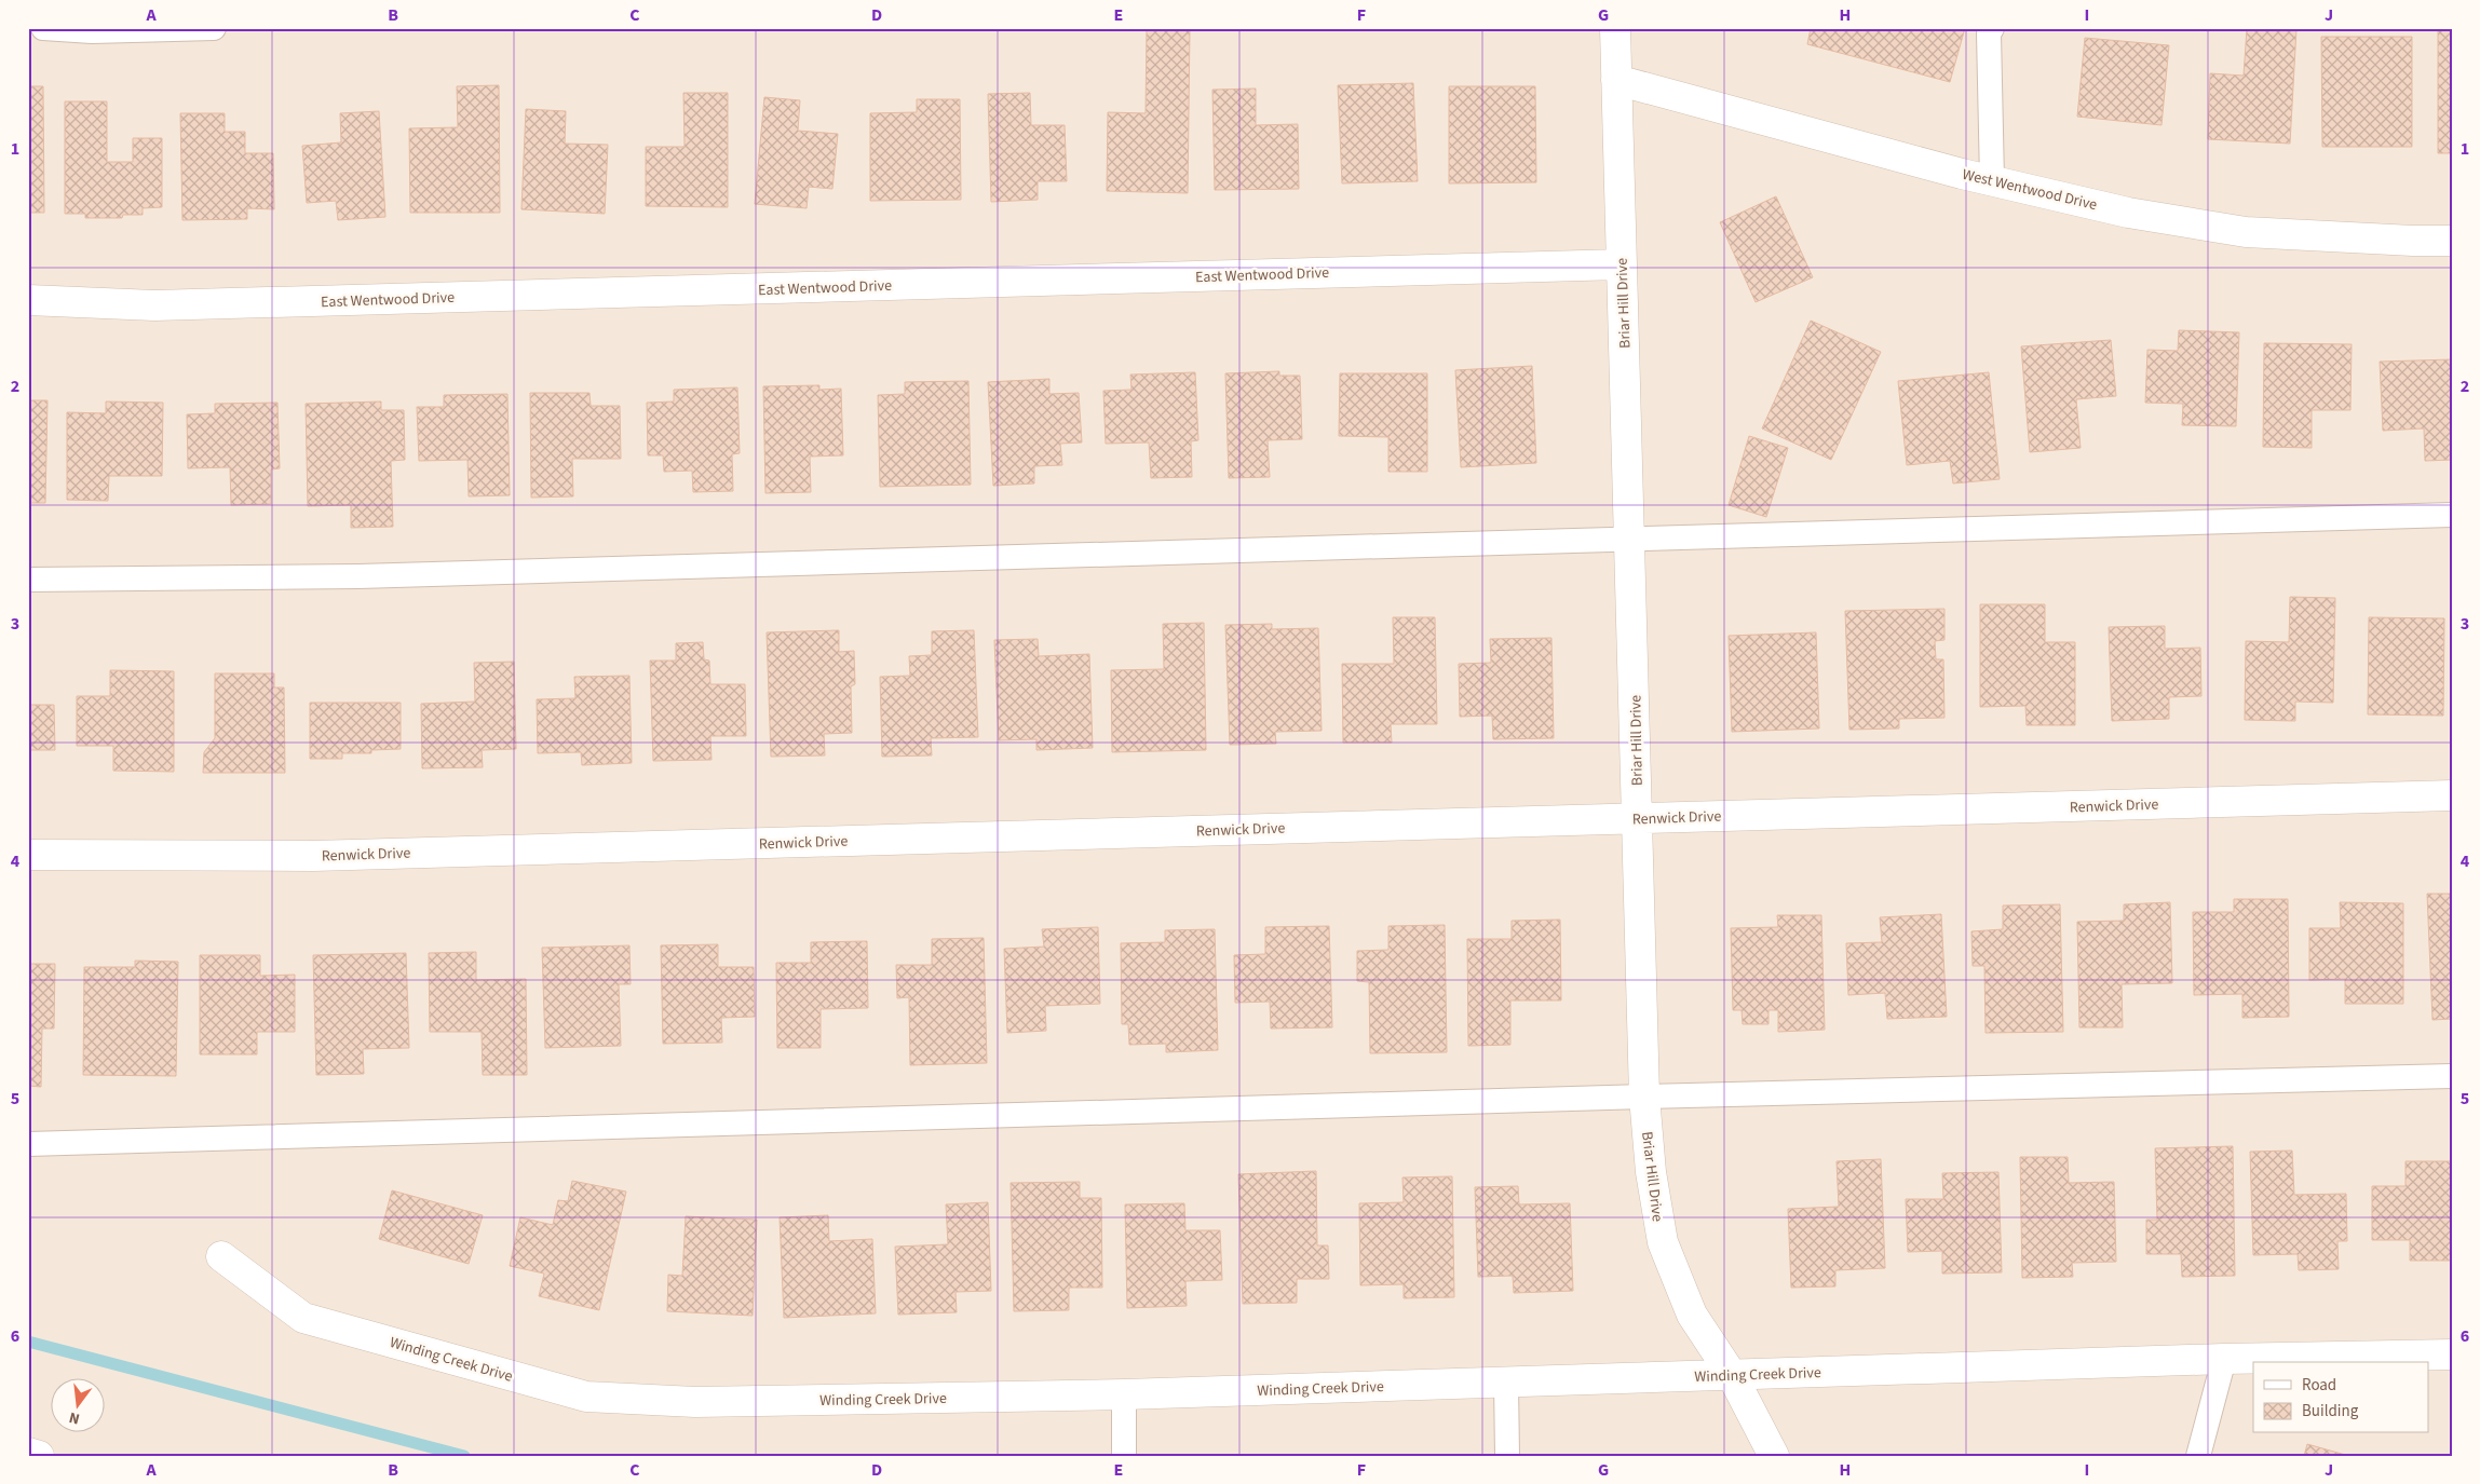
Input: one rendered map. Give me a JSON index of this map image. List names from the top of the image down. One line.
{"streets":{"street":["West Wentwood Drive","East Wentwood Drive","Briar Hill Drive","Renwick Drive","Winding Creek Drive"]},"crossings":[["West Wentwood Drive","Briar Hill Drive"],["East Wentwood Drive","Briar Hill Drive"],["Briar Hill Drive","Renwick Drive"],["Briar Hill Drive","Winding Creek Drive"]],"legend":["Road","Building"],"north":"bottom","grid":{"columns":["A","B","C","D","E","F","G","H","I","J"],"rows":["1","2","3","4","5","6"]}}
